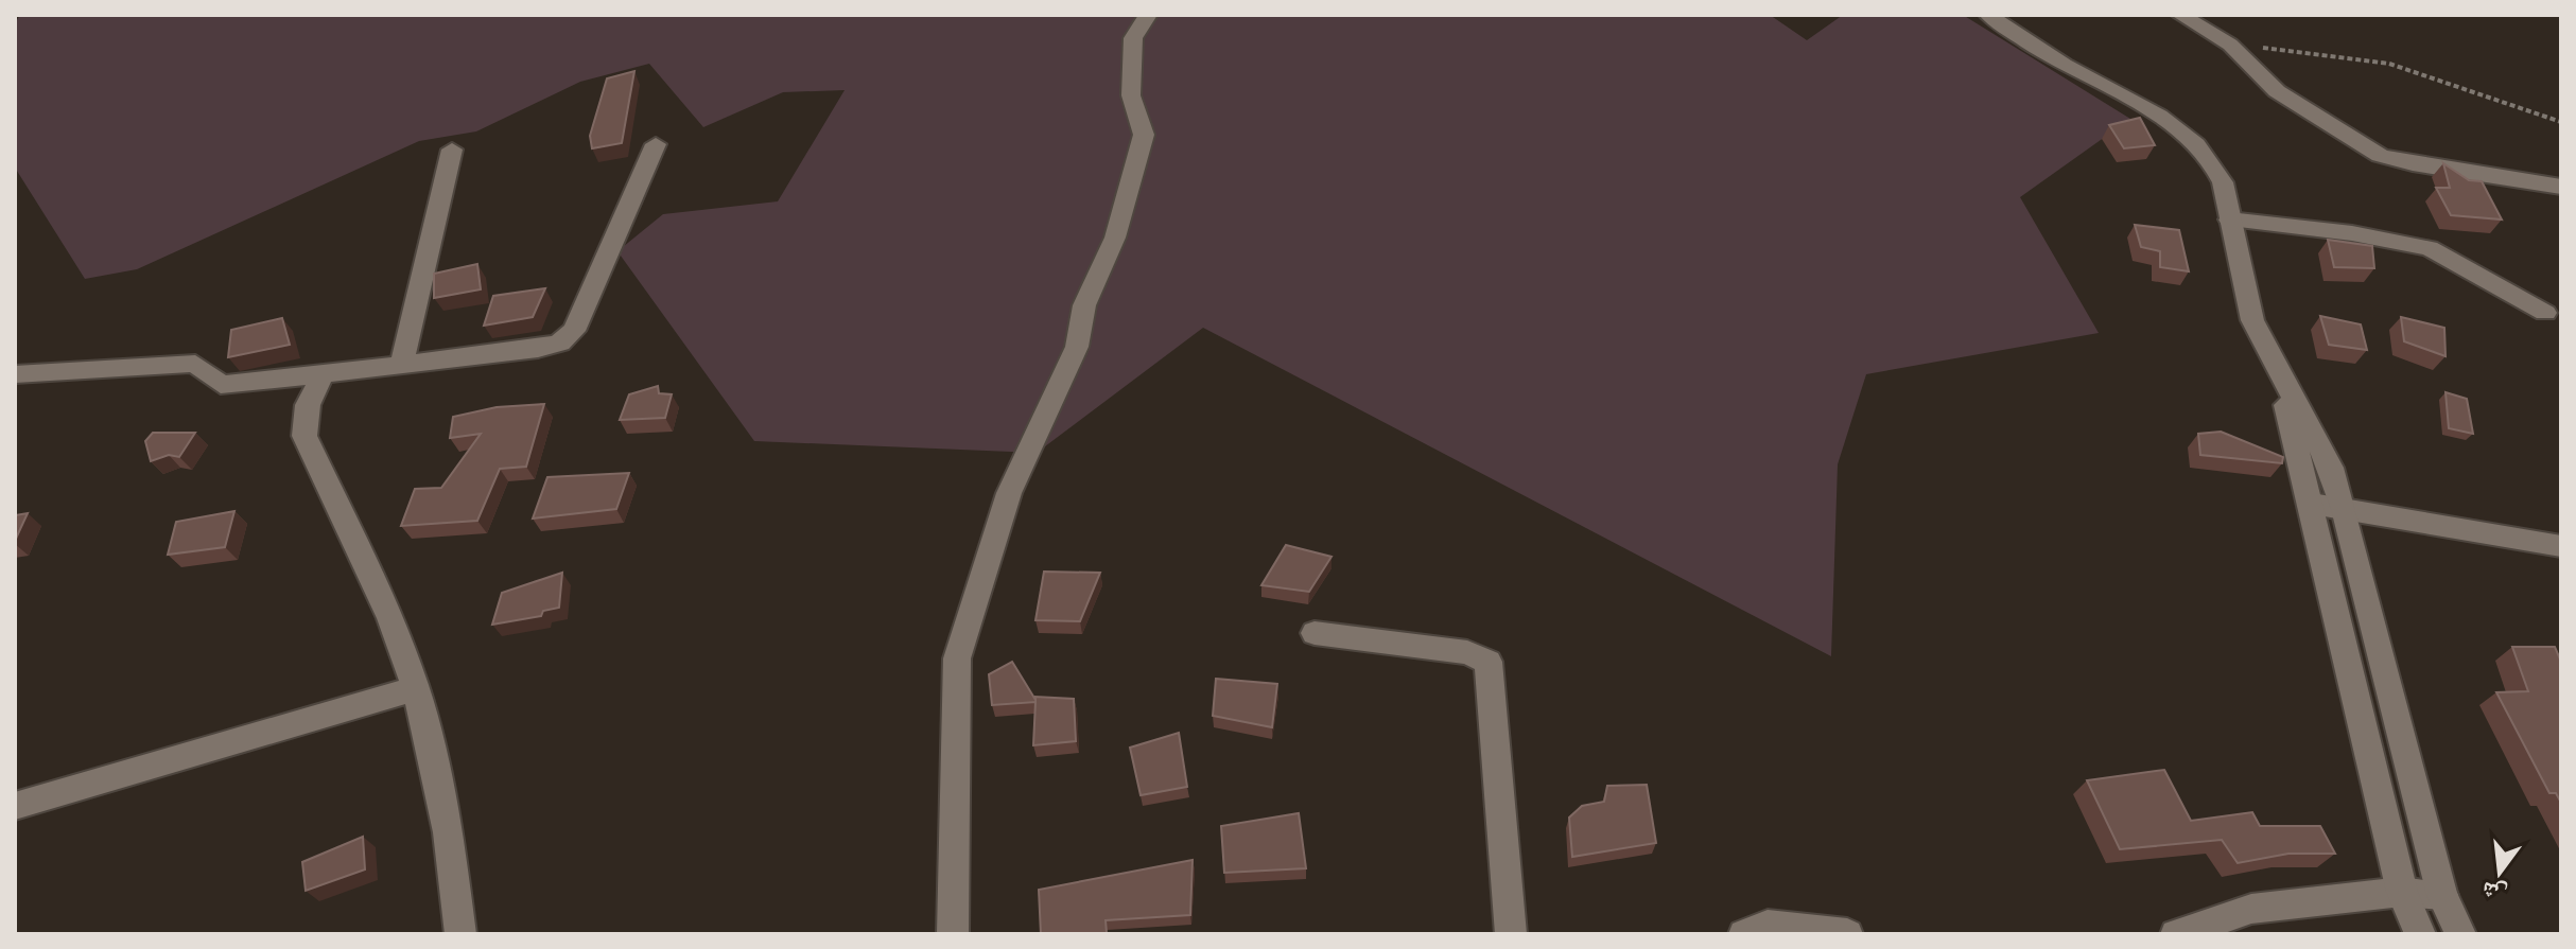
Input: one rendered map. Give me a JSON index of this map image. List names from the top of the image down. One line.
{"north":"bottom"}
